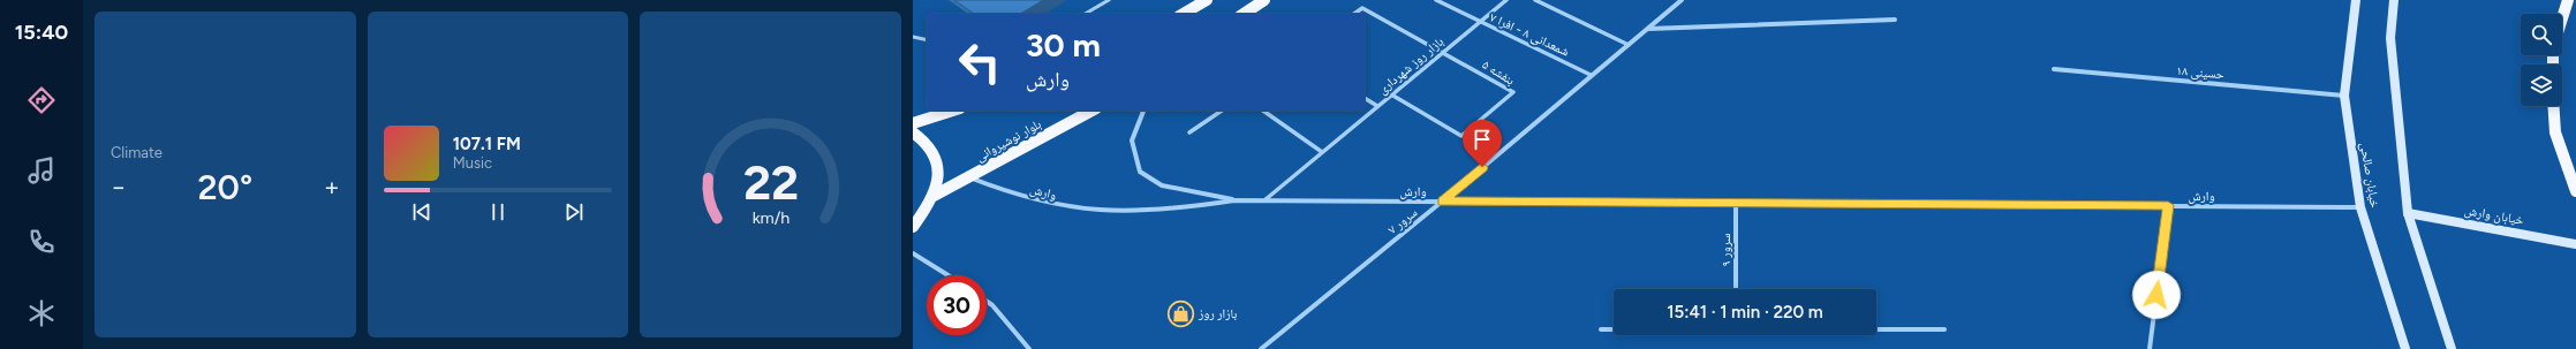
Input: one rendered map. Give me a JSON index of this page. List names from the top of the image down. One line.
{"streets":{"main road":["بلوار نوشیروانی","خيابان صالحی","خیابان وارش"],"street":["شمعدانی ۸ - افرا ۷","بازار روز شهرداری","بنفشه ۵","حسینی ۱۸","وارش","سرور ۷","سرور ۹"]},"crossings":[["شمعدانی ۸ - افرا ۷","بازار روز شهرداری"],["شمعدانی ۸ - افرا ۷","سرور ۷"],["بازار روز شهرداری","بنفشه ۵"],["بازار روز شهرداری","وارش"],["حسینی ۱۸","خيابان صالحی"],["بلوار نوشیروانی","وارش"],["خيابان صالحی","وارش"],["وارش","سرور ۷"],["وارش","سرور ۹"]],"places":{"shop":["بازار روز"]},"page":{"tabs":"15:40","tile":"Climate","turn":["30 m","وارش"],"song":["107.1 FM","Music"],"heat":["−","20°","+"],"limit":"30","trip":"15:41 · 1 min · 220 m","gauge":["22","km/h"]}}
